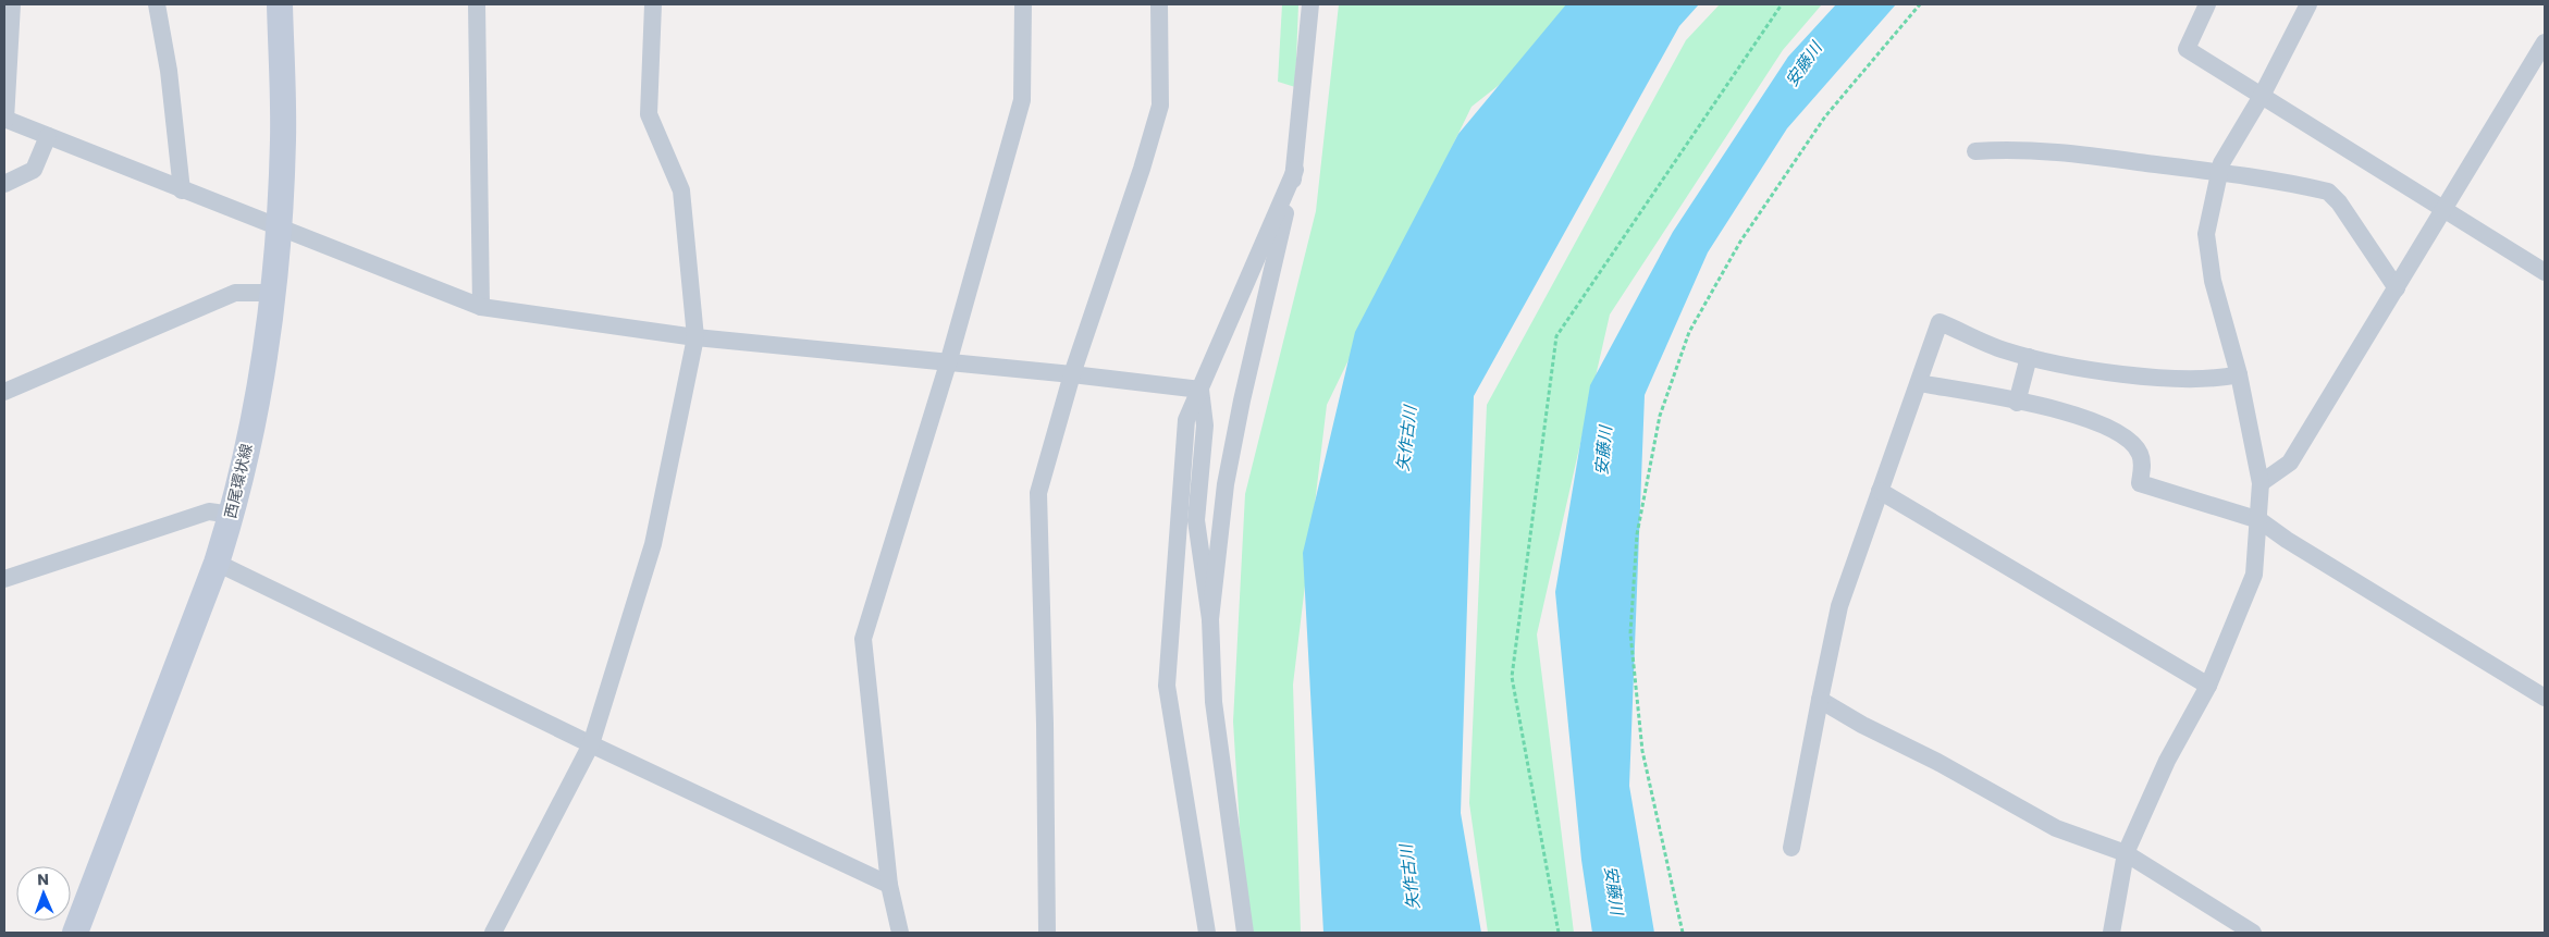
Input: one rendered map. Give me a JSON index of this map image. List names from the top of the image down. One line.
{"streets":{"main road":["西尾環状線"]},"water":["安藤川","矢作古川"],"north":"top"}
